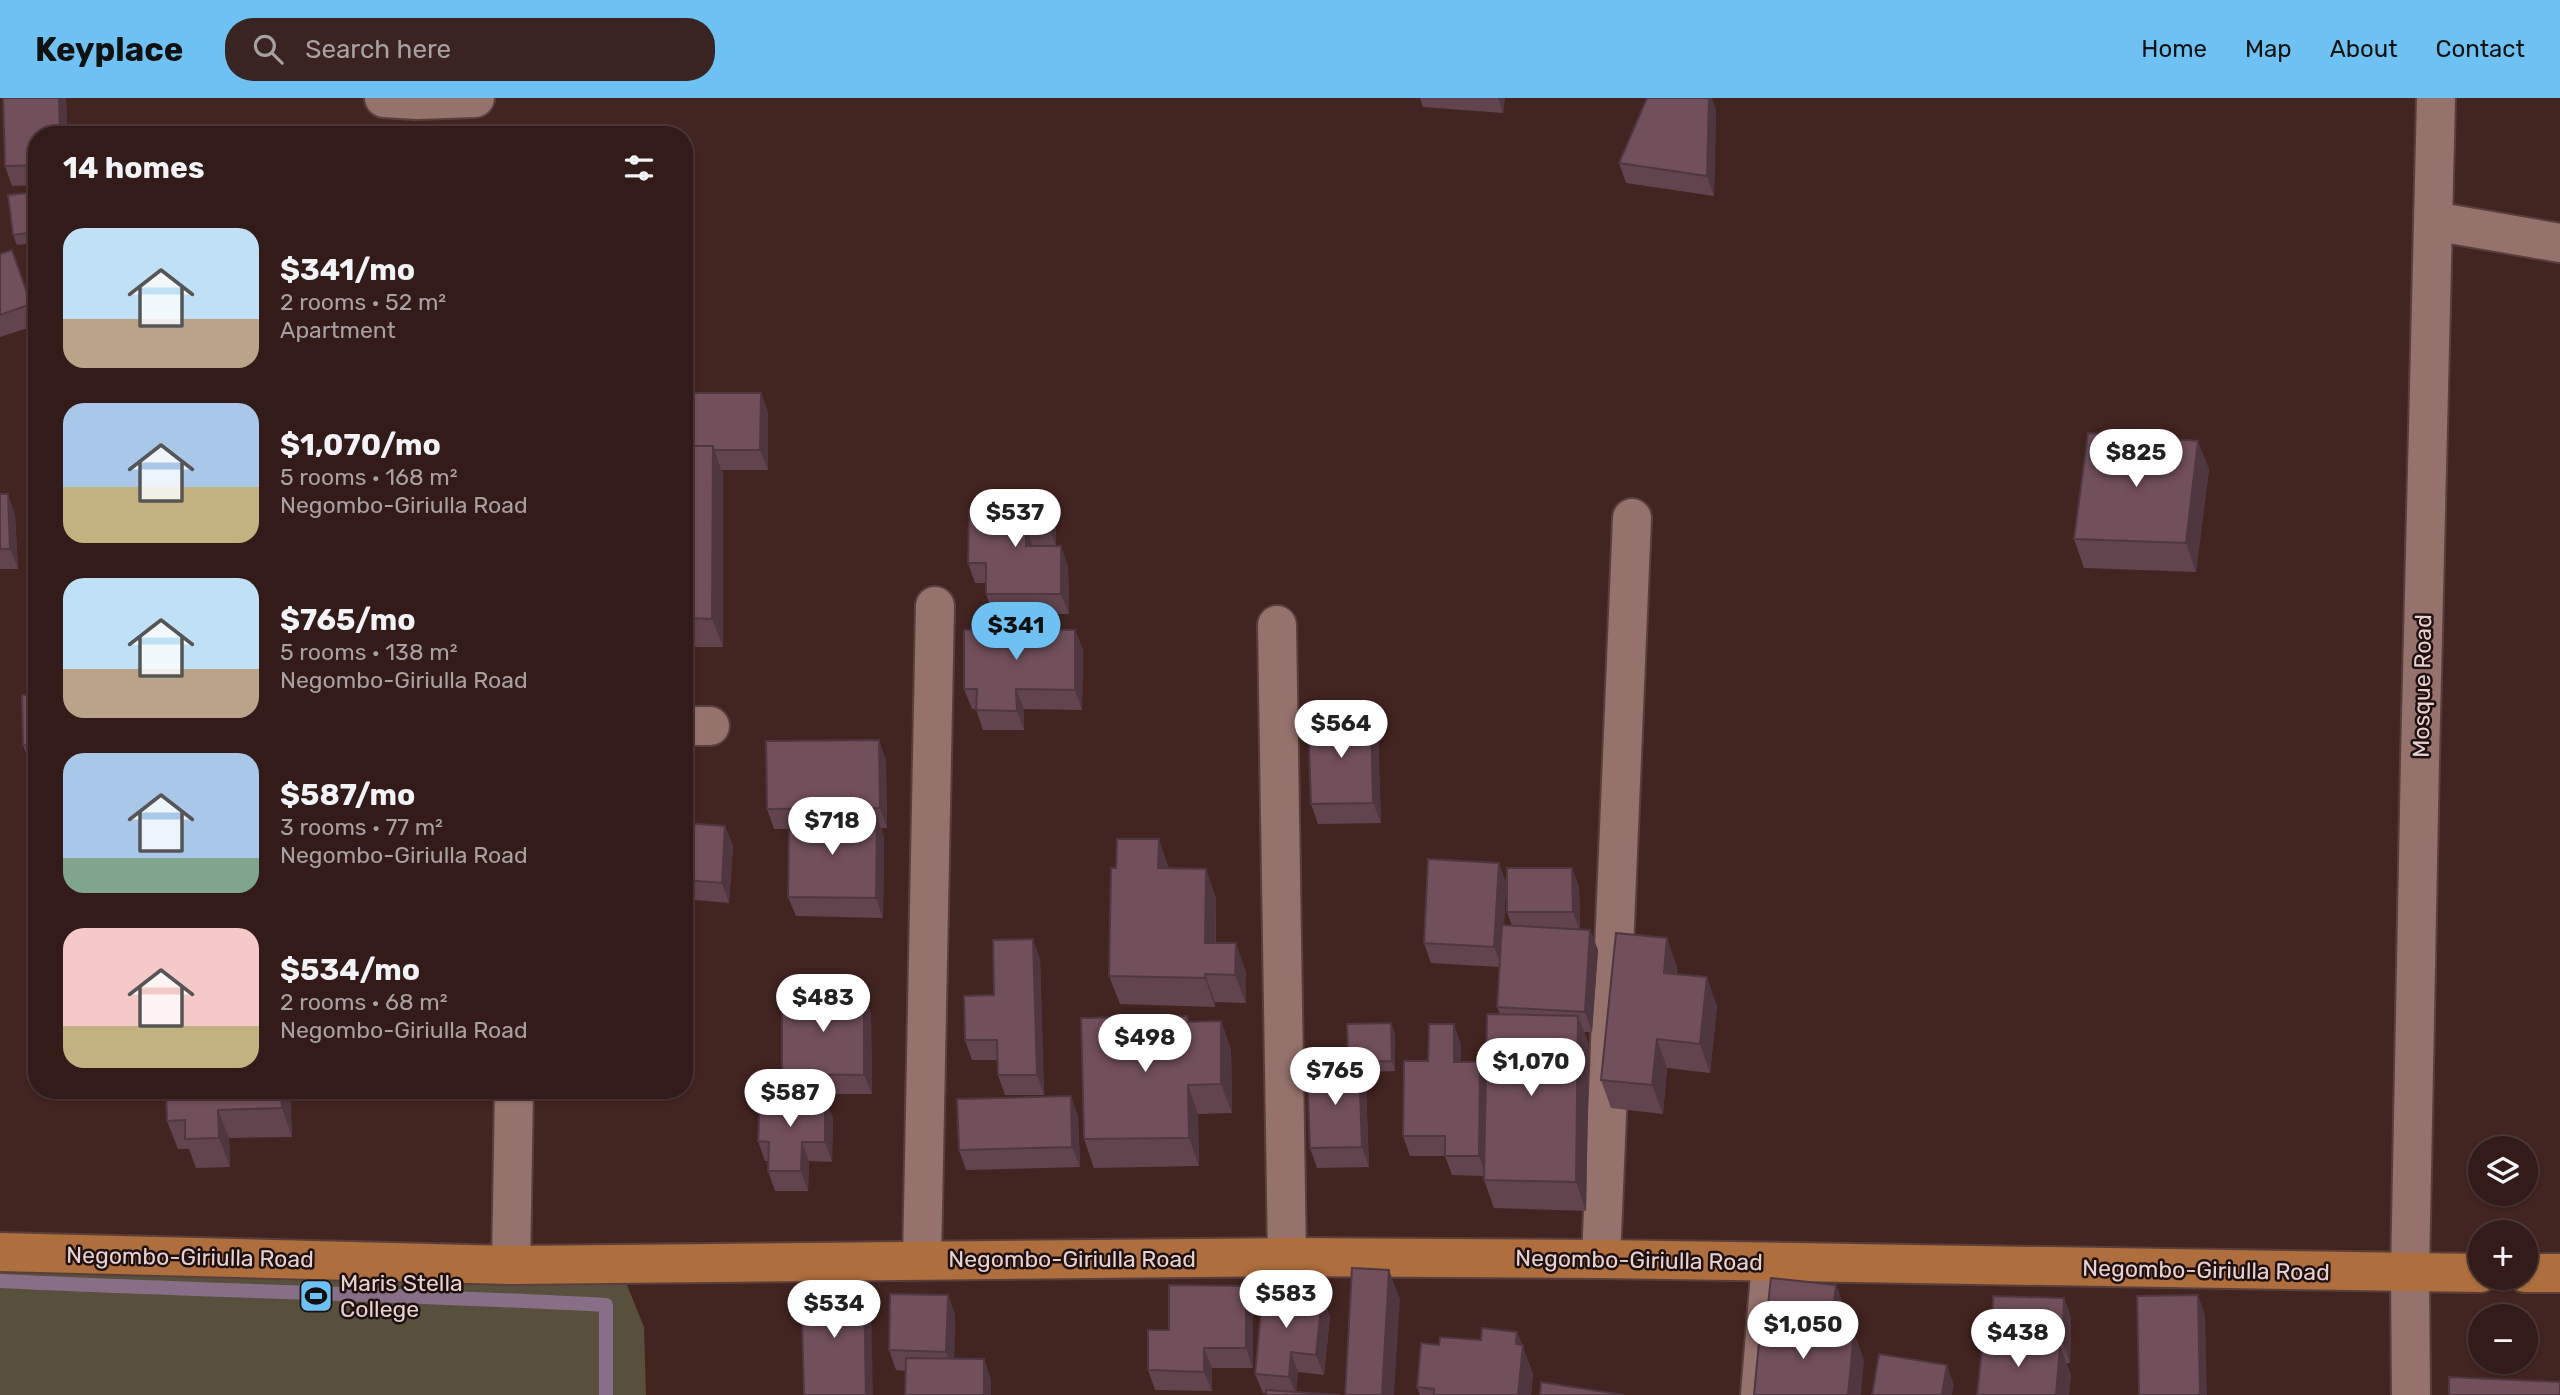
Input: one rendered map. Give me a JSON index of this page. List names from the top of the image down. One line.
{"streets":{"main road":["Negombo-Giriulla Road"],"street":["Mosque Road"]},"crossings":[["Mosque Road","Negombo-Giriulla Road"]],"places":{"sports":["Maris Stella College"]},"page":{"header":"Keyplace","search":"Search here","nav":["Home","Map","About","Contact"],"heading":"14 homes","list":[{"name":"$341/mo","note":"2 rooms · 52 m² · Apartment"},{"name":"$1,070/mo","note":"5 rooms · 168 m² · Negombo-Giriulla Road"},{"name":"$765/mo","note":"5 rooms · 138 m² · Negombo-Giriulla Road"},{"name":"$587/mo","note":"3 rooms · 77 m² · Negombo-Giriulla Road"},{"name":"$534/mo","note":"2 rooms · 68 m² · Negombo-Giriulla Road"}],"price":["$825","$537","$341","$564","$718","$483","$498","$1,070","$765","$587","$583","$534","$1,050","$438"],"map_buttons":["+","−"]}}
